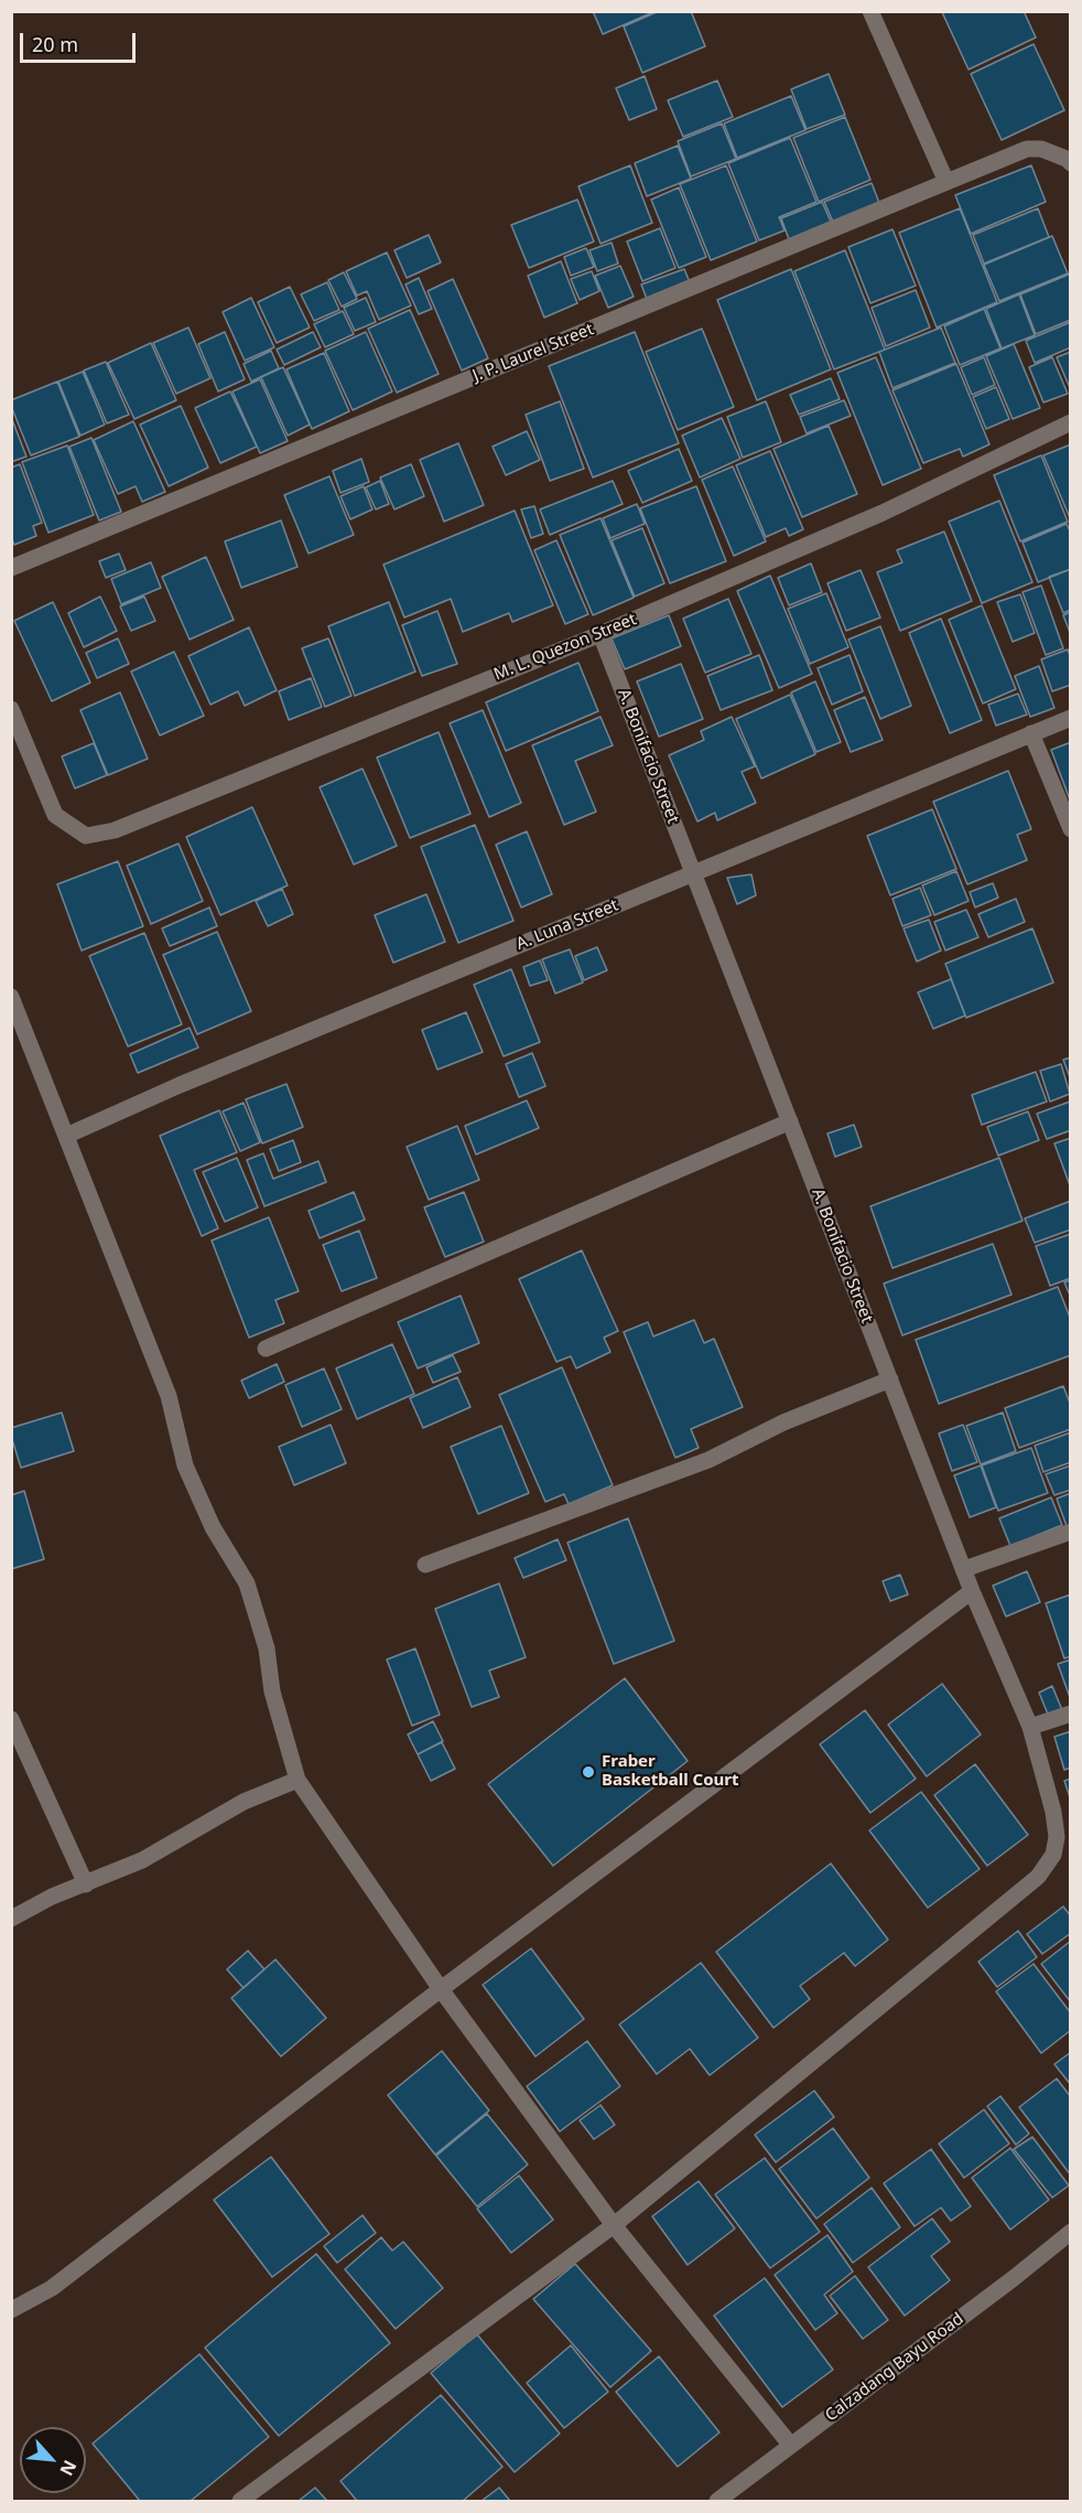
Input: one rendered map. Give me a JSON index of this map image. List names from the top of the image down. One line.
{"streets":{"street":["J. P. Laurel Street","M. L. Quezon Street","A. Bonifacio Street","A. Luna Street","Calzadang Bayu Road"]},"crossings":[["M. L. Quezon Street","A. Bonifacio Street"],["A. Bonifacio Street","A. Luna Street"]],"places":["Fraber Basketball Court"],"scale_bar":"20 m","north":"bottom right"}
